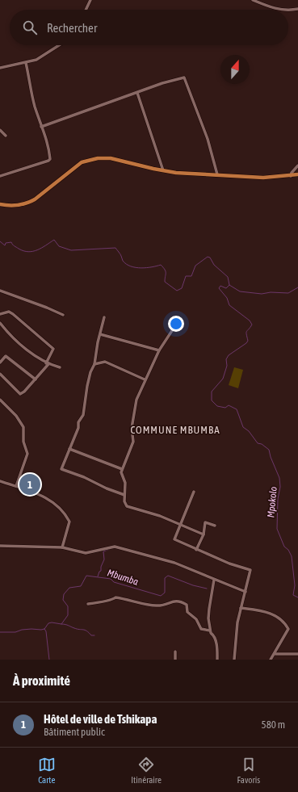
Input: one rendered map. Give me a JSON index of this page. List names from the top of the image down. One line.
{"districts":["COMMUNE MBUMBA"],"water":["Mpokolo","Mbumba"],"north":"top","page":{"search":"Rechercher","pins":"1","heading":"À proximité","list":[{"mark":"1","name":"Hôtel de ville de Tshikapa","note":"Bâtiment public","value":"580 m"}],"nav":["Carte","Itinéraire","Favoris"]}}
